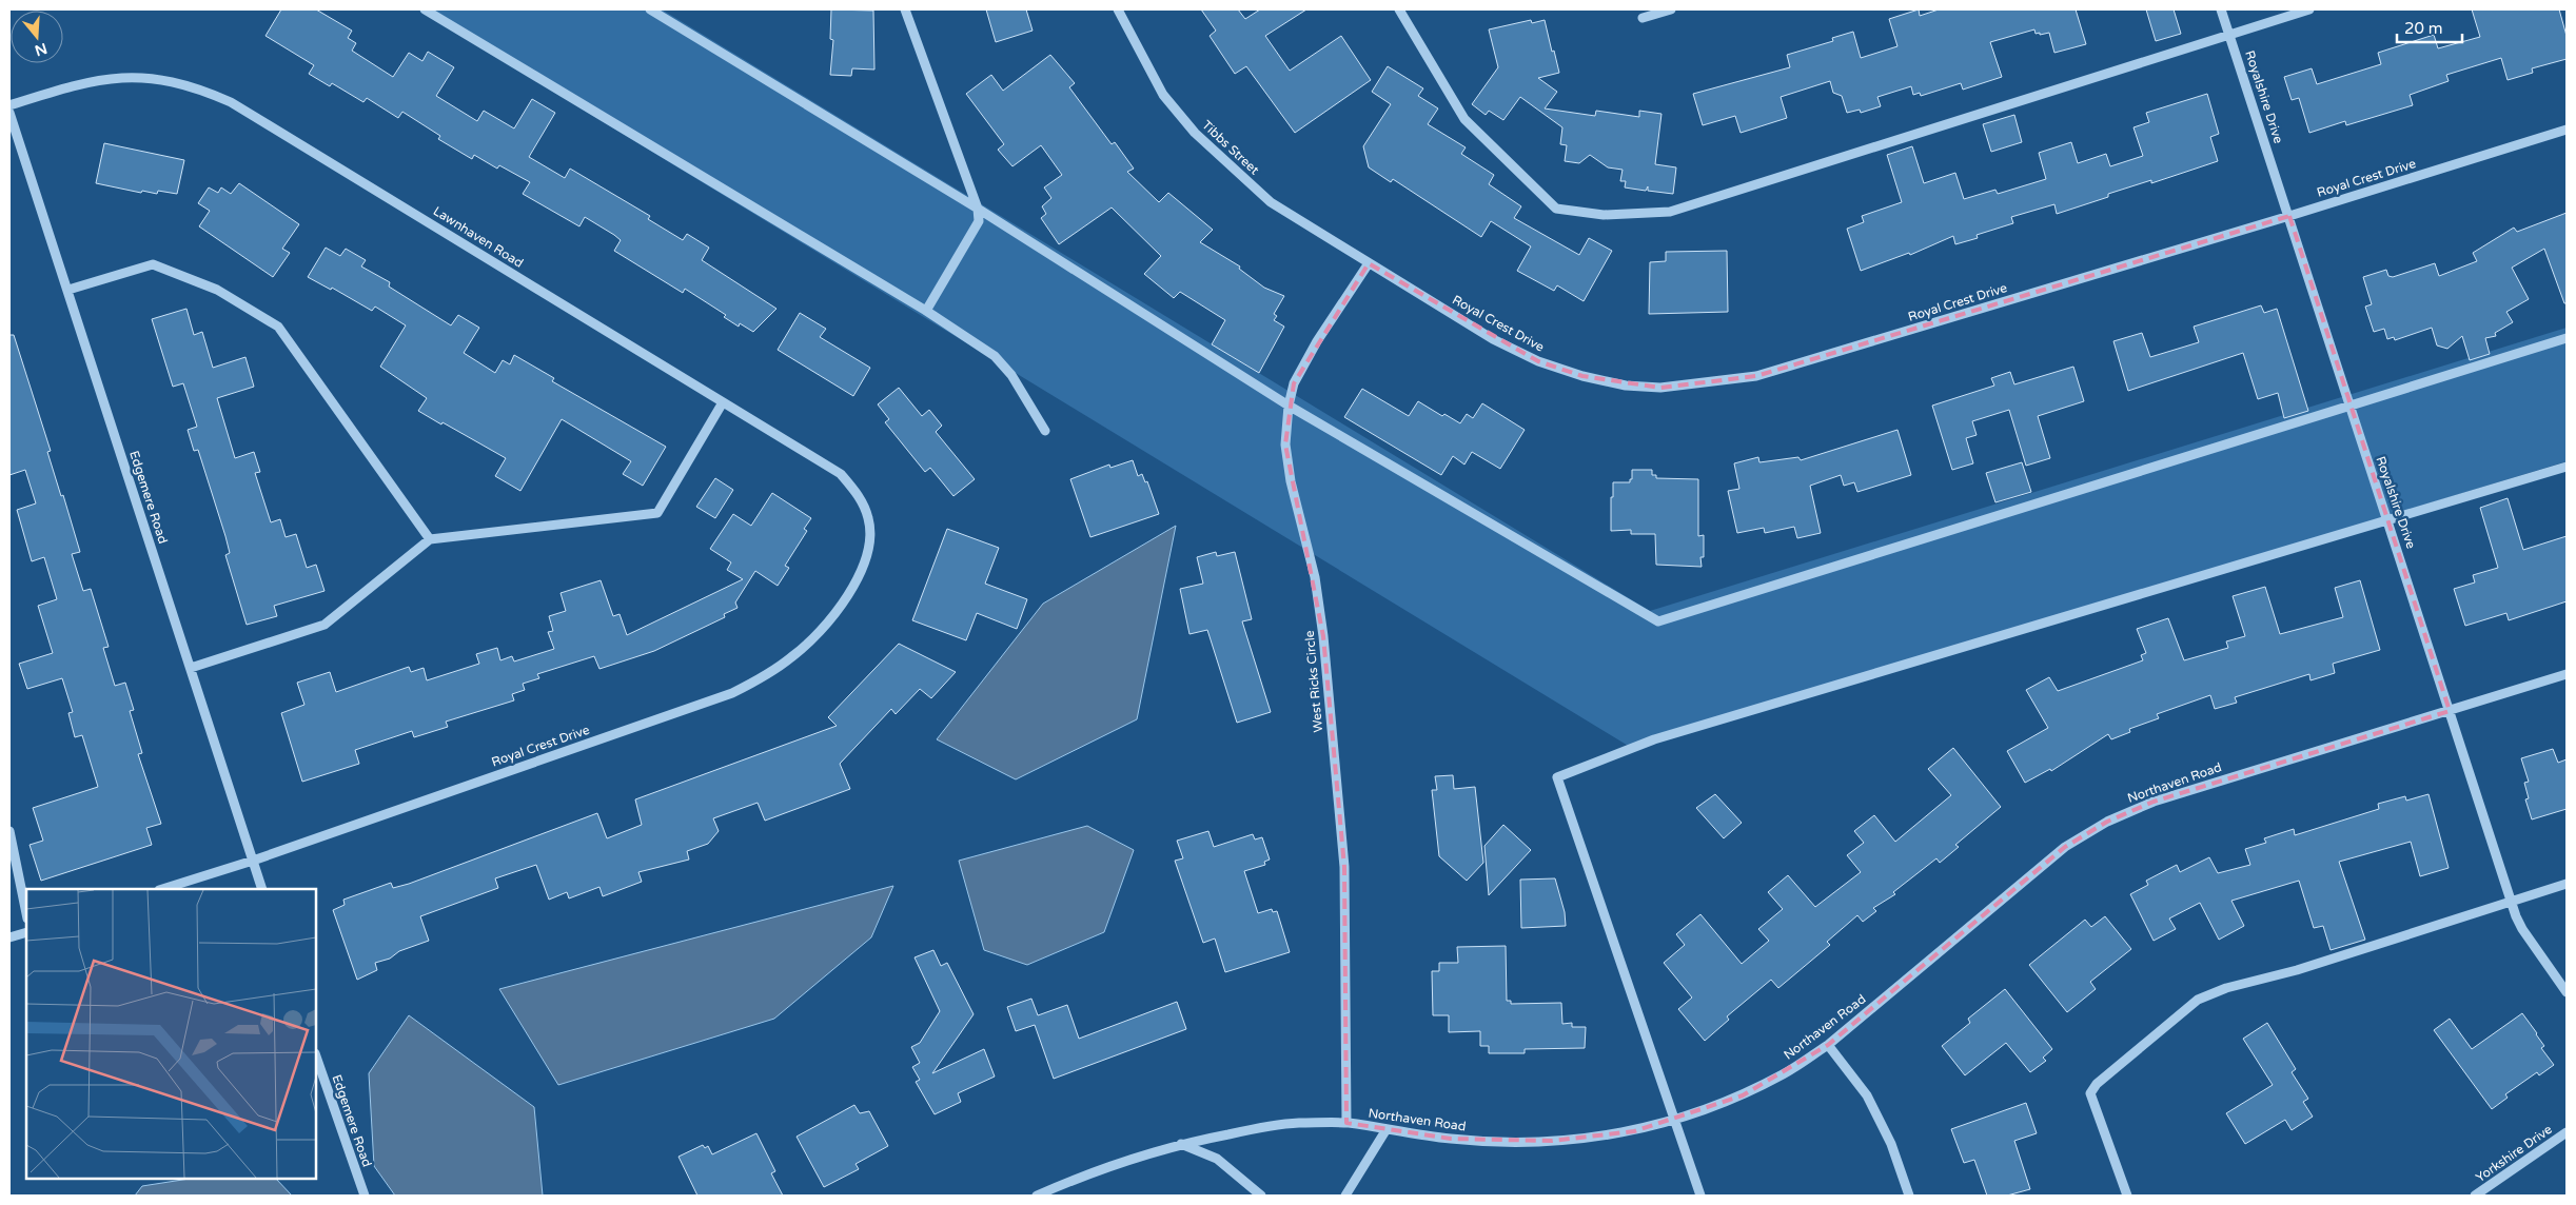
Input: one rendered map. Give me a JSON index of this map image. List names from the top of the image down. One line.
{"streets":{"street":["Royalshire Drive","Tibbs Street","Royal Crest Drive","Lawnhaven Road","Edgemere Road","West Ricks Circle","Northaven Road","Yorkshire Drive"]},"crossings":[["Royalshire Drive","Royal Crest Drive"],["Royalshire Drive","Northaven Road"],["Tibbs Street","Royal Crest Drive"],["Tibbs Street","West Ricks Circle"],["Royal Crest Drive","Lawnhaven Road"],["Royal Crest Drive","Edgemere Road"],["Royal Crest Drive","West Ricks Circle"],["West Ricks Circle","Northaven Road"]],"scale_bar":"20 m","north":"bottom"}
